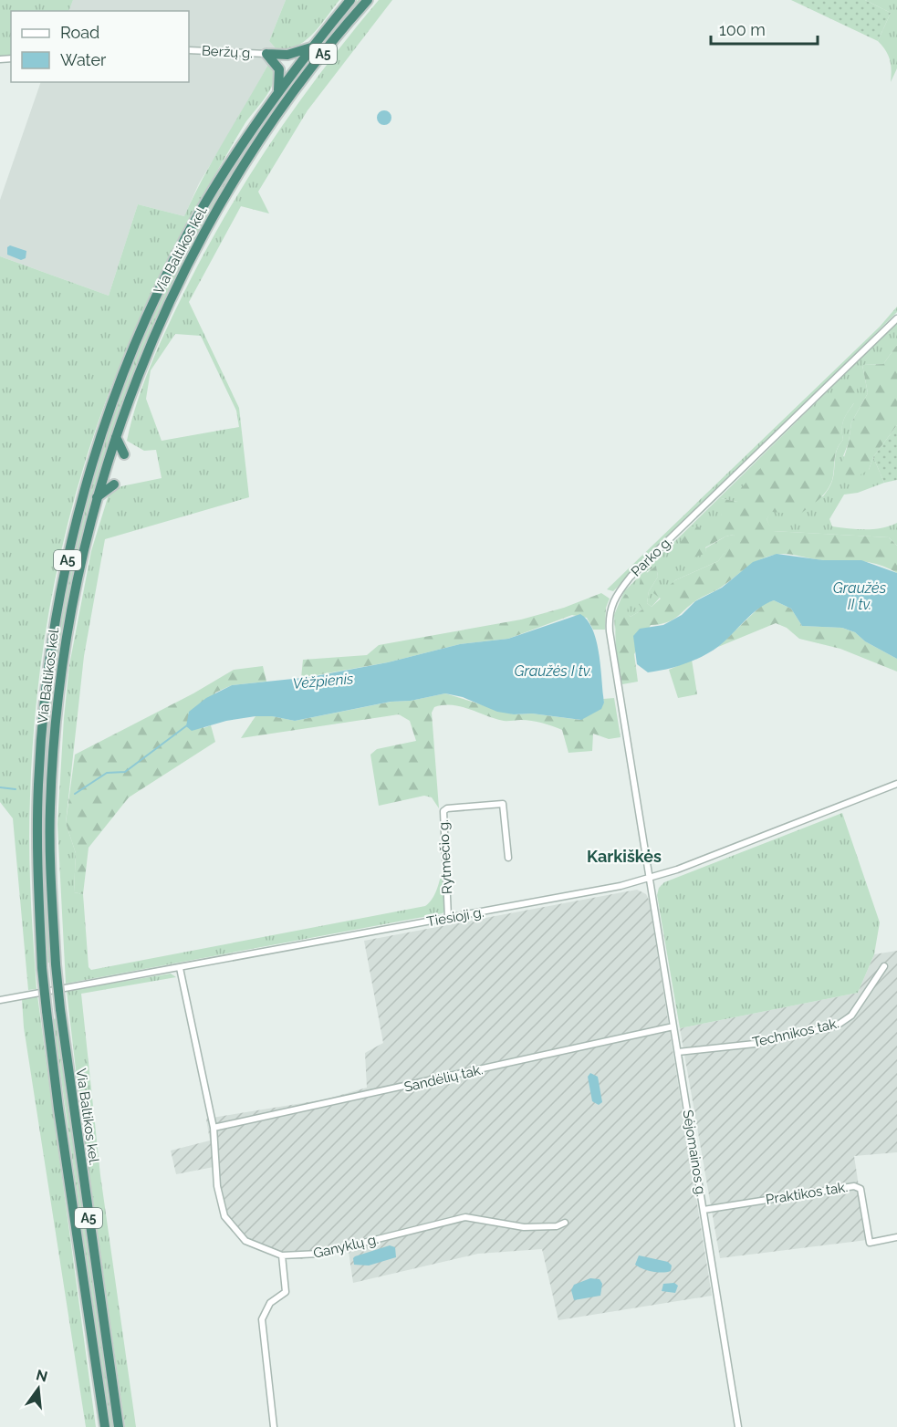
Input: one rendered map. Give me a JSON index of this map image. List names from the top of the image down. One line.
{"streets":{"highway":["A5","Via Baltikos kel."],"street":["Beržų g.","Parko g.","Rytmečio g.","Tiesioji g.","Technikos tak.","Sandėlių tak.","Sėjomainos g.","Praktikos tak.","Ganyklų g."]},"crossings":[["Parko g.","Tiesioji g."],["Parko g.","Sėjomainos g."],["Rytmečio g.","Tiesioji g."],["Tiesioji g.","Sėjomainos g."],["Tiesioji g.","Ganyklų g."],["Technikos tak.","Sėjomainos g."],["Sandėlių tak.","Sėjomainos g."],["Sandėlių tak.","Ganyklų g."],["Sėjomainos g.","Praktikos tak."]],"districts":["Karkiškės"],"water":["Graužės II tv.","Graužės I tv.","Vėžpienis"],"legend":["Road","Water"],"scale_bar":"100 m","north":"top"}
